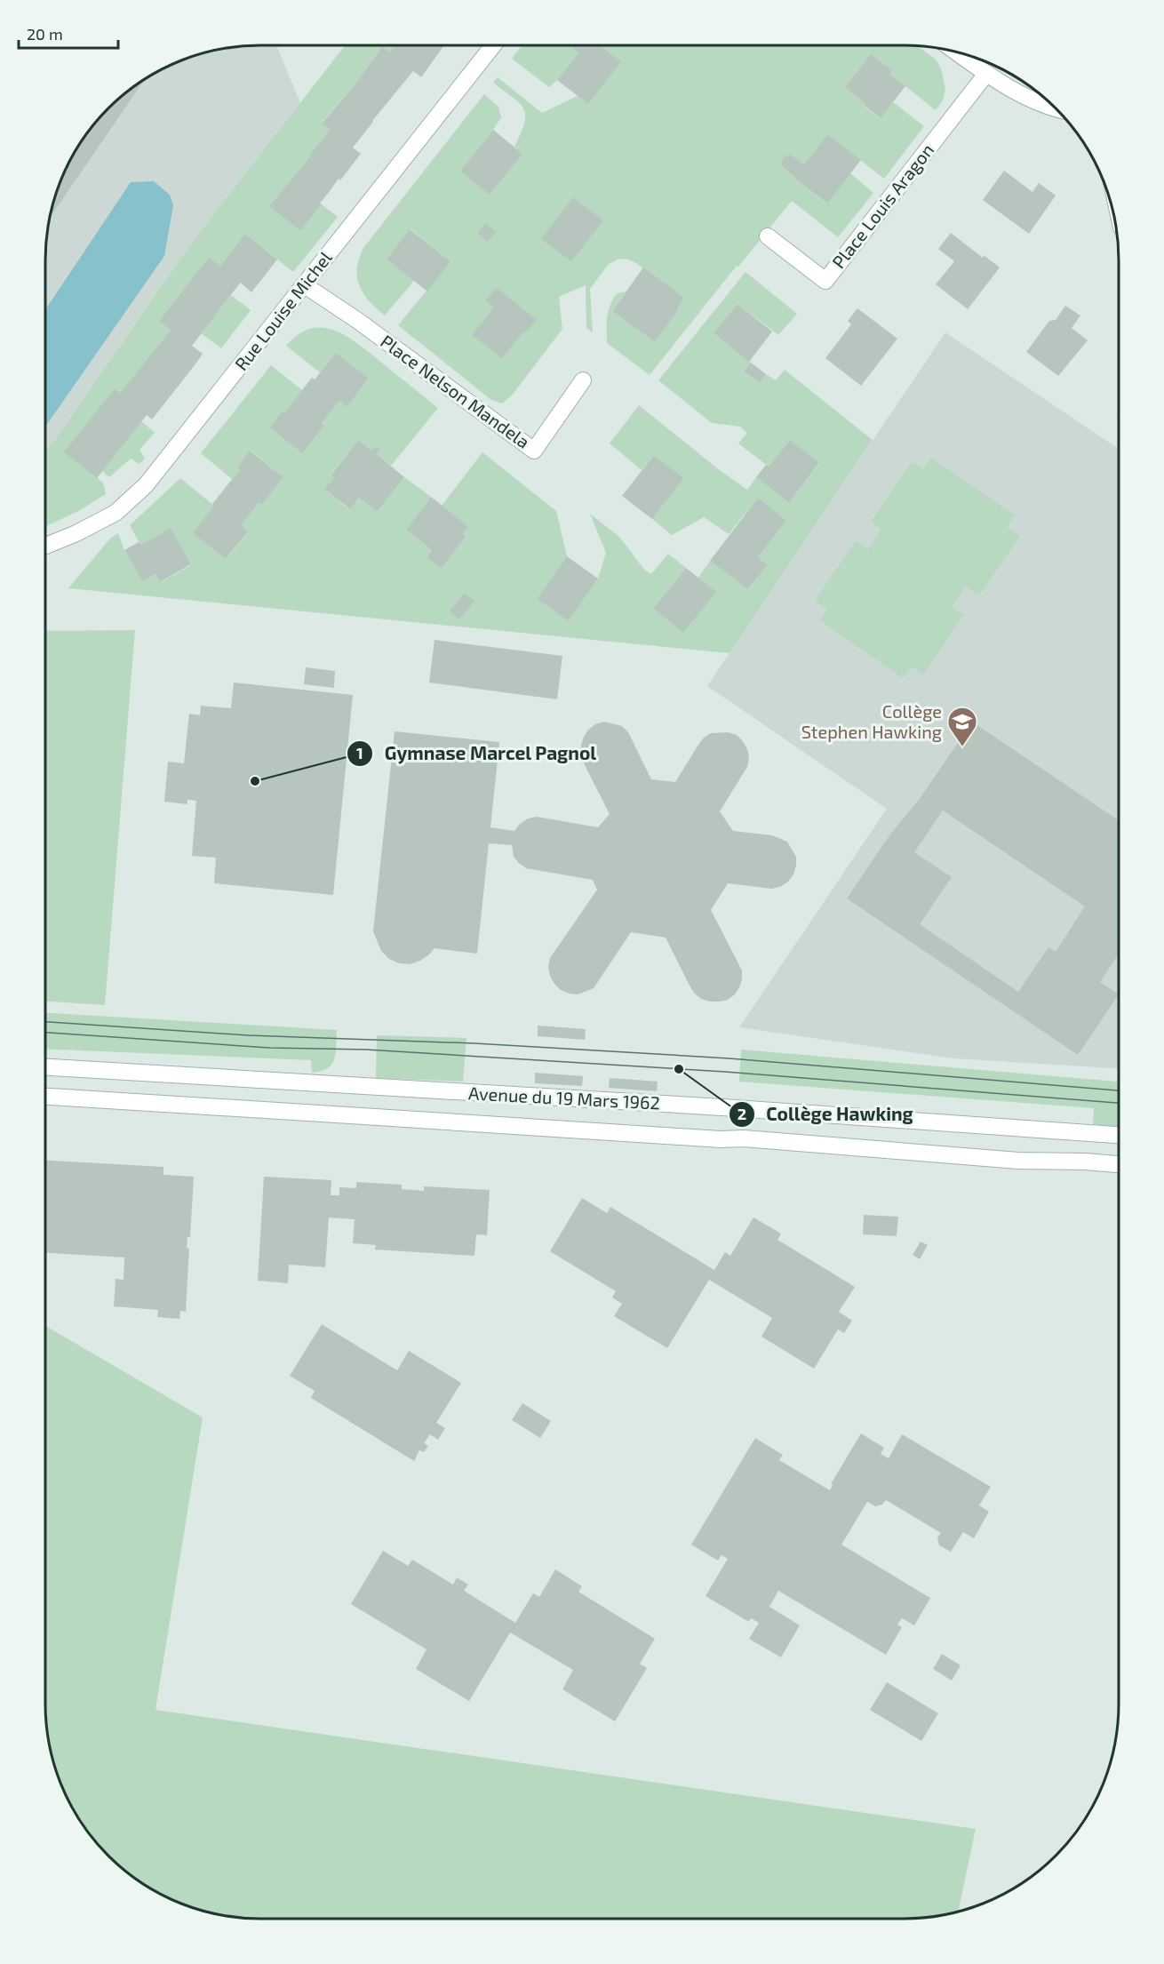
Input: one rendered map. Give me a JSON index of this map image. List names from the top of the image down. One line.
{"streets":{"street":["Place Louis Aragon","Rue Louise Michel","Place Nelson Mandela","Avenue du 19 Mars 1962"]},"crossings":[["Rue Louise Michel","Place Nelson Mandela"]],"places":{"school or university":["Collège Stephen Hawking"],"other":["Gymnase Marcel Pagnol","Collège Hawking"]},"scale_bar":"20 m"}
